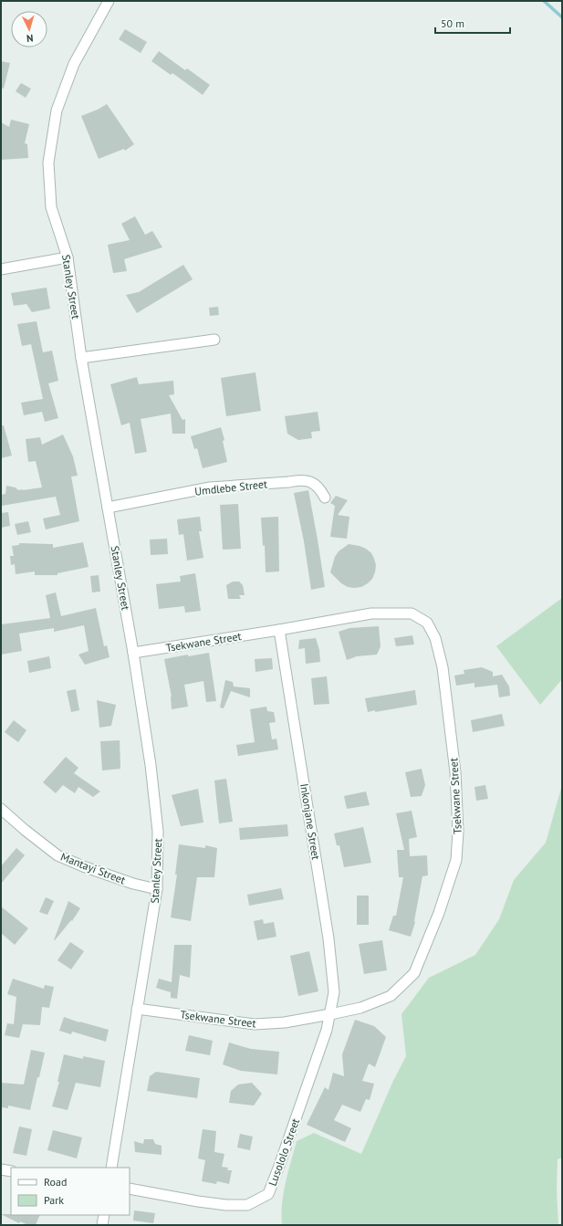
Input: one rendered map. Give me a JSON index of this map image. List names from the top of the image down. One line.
{"streets":{"street":["Stanley Street","Umdlebe Street","Tsekwane Street","Inkonjane Street","Mantayi Street","Lusololo Street"]},"crossings":[["Stanley Street","Umdlebe Street"],["Stanley Street","Tsekwane Street"],["Stanley Street","Mantayi Street"],["Tsekwane Street","Inkonjane Street"],["Tsekwane Street","Lusololo Street"],["Inkonjane Street","Lusololo Street"]],"legend":["Road","Park"],"scale_bar":"50 m","north":"bottom"}
